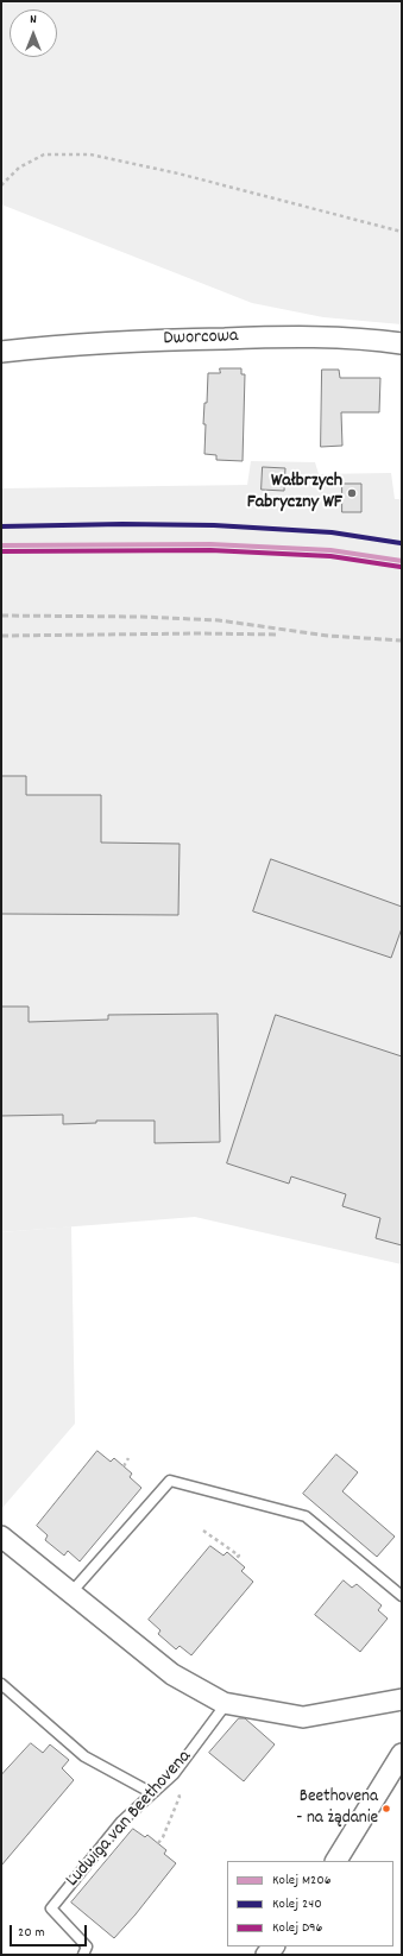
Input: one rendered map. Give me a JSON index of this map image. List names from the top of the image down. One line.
{"streets":{"street":["Dworcowa"],"lane":["Ludwiga van Beethovena"]},"places":["Wałbrzych Fabryczny WF","Beethovena - na żądanie"],"lines":["rail line 240","rail line M206","rail line D96"],"legend":["Kolej M206","Kolej 240","Kolej D96"],"scale_bar":"20 m","north":"top"}
